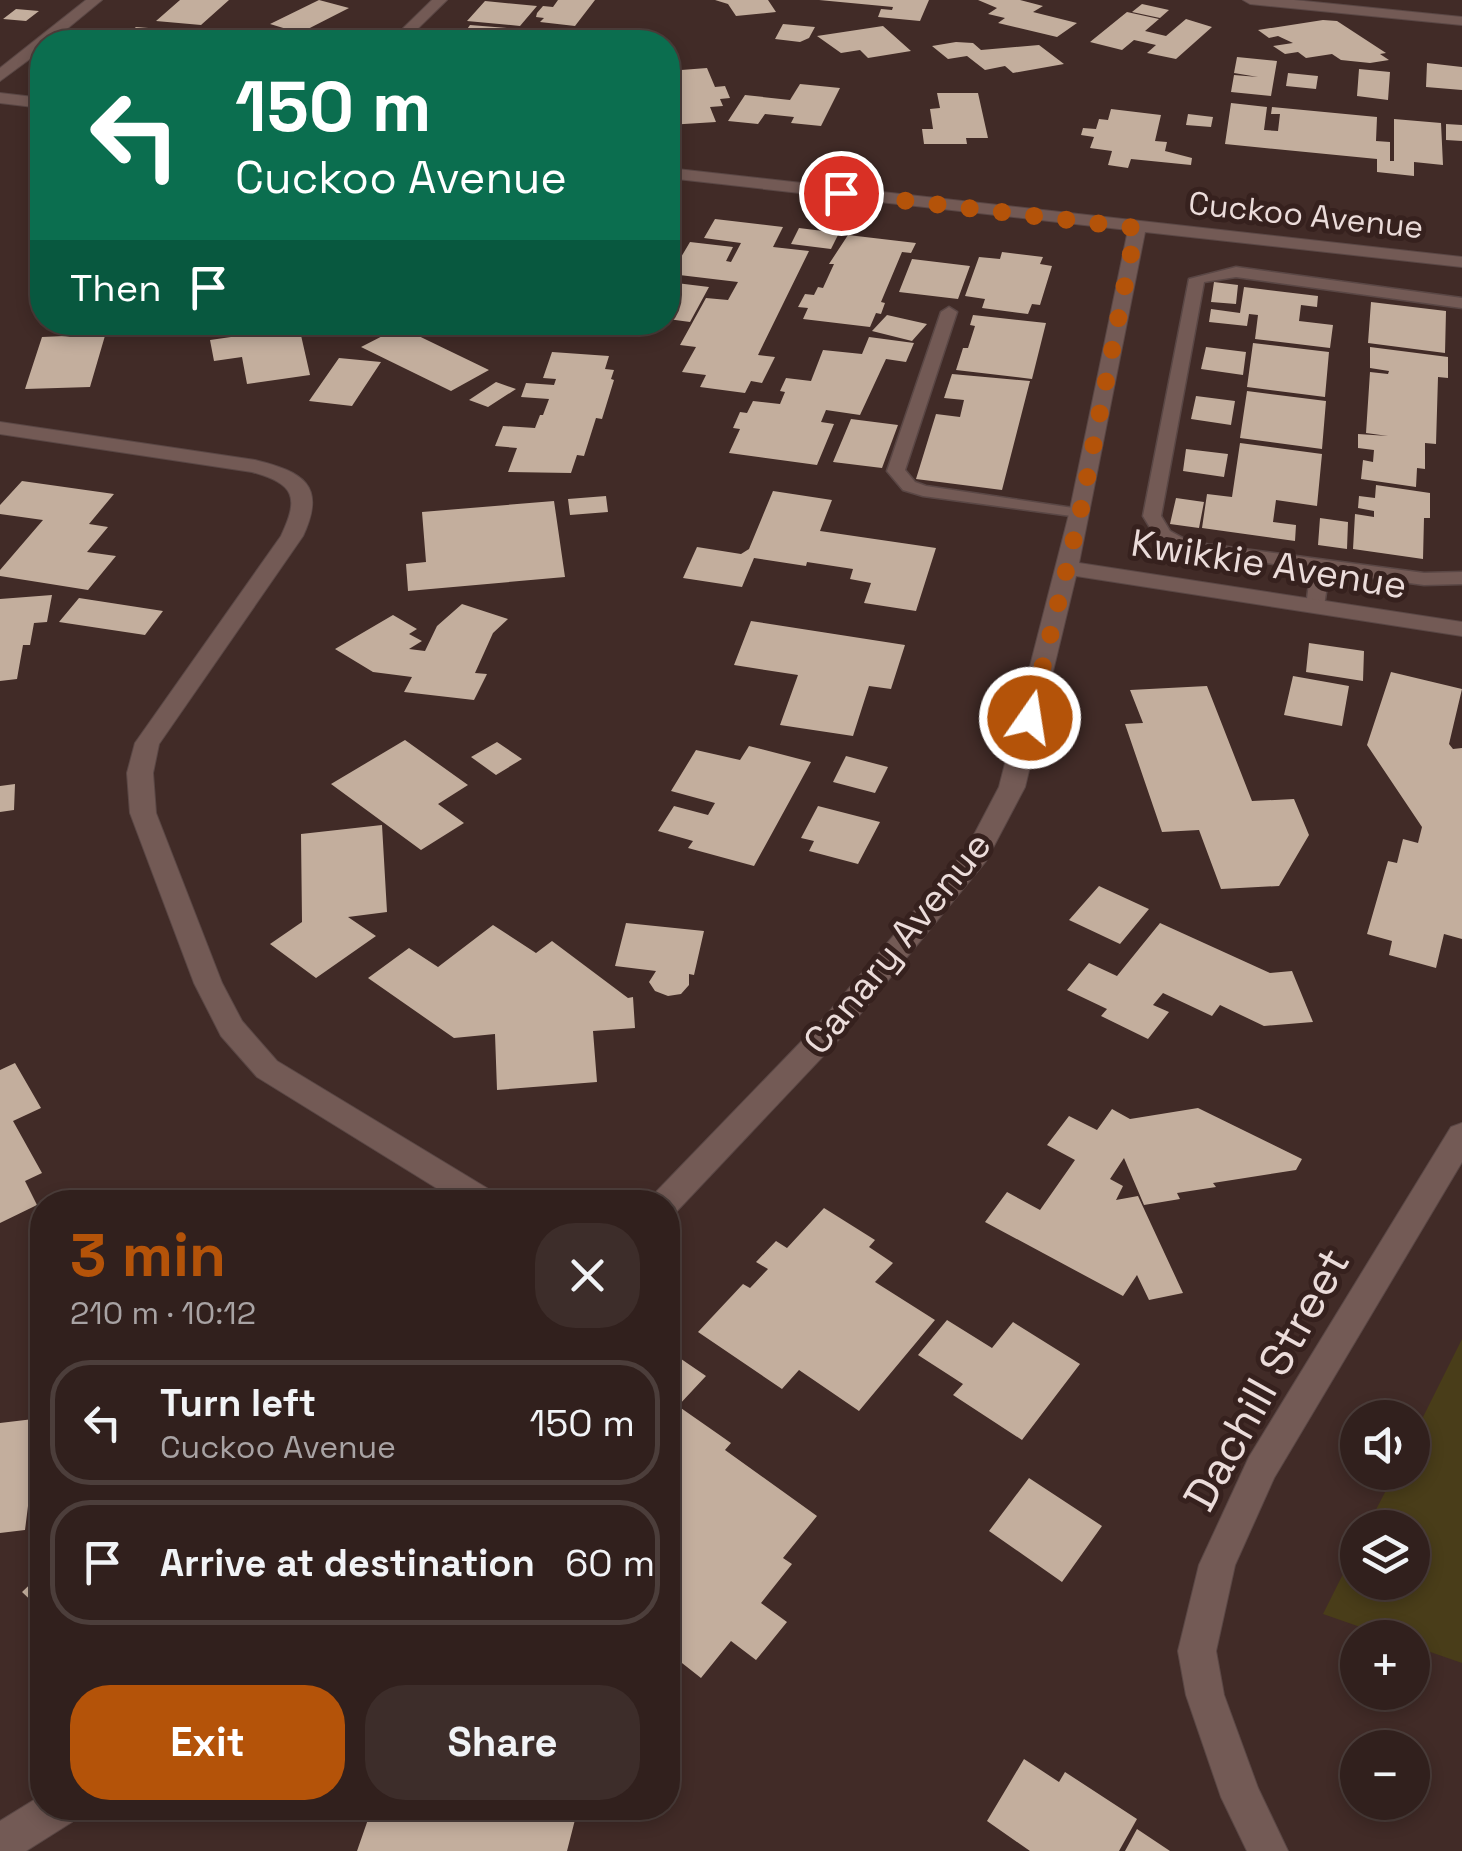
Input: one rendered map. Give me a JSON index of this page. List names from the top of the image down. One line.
{"streets":{"street":["Cuckoo Avenue","Kwikkie Avenue","Canary Avenue","Dachill Street"]},"crossings":[["Cuckoo Avenue","Canary Avenue"],["Kwikkie Avenue","Canary Avenue"]],"page":{"turn":["150 m","Cuckoo Avenue"],"then":"Then","heading":["3 min","210 m · 10:12"],"list":[{"name":"Turn left","note":"Cuckoo Avenue","value":"150 m"},{"name":"Arrive at destination","value":"60 m"}],"map_buttons":["+","−"],"buttons":["Exit","Share"]}}
